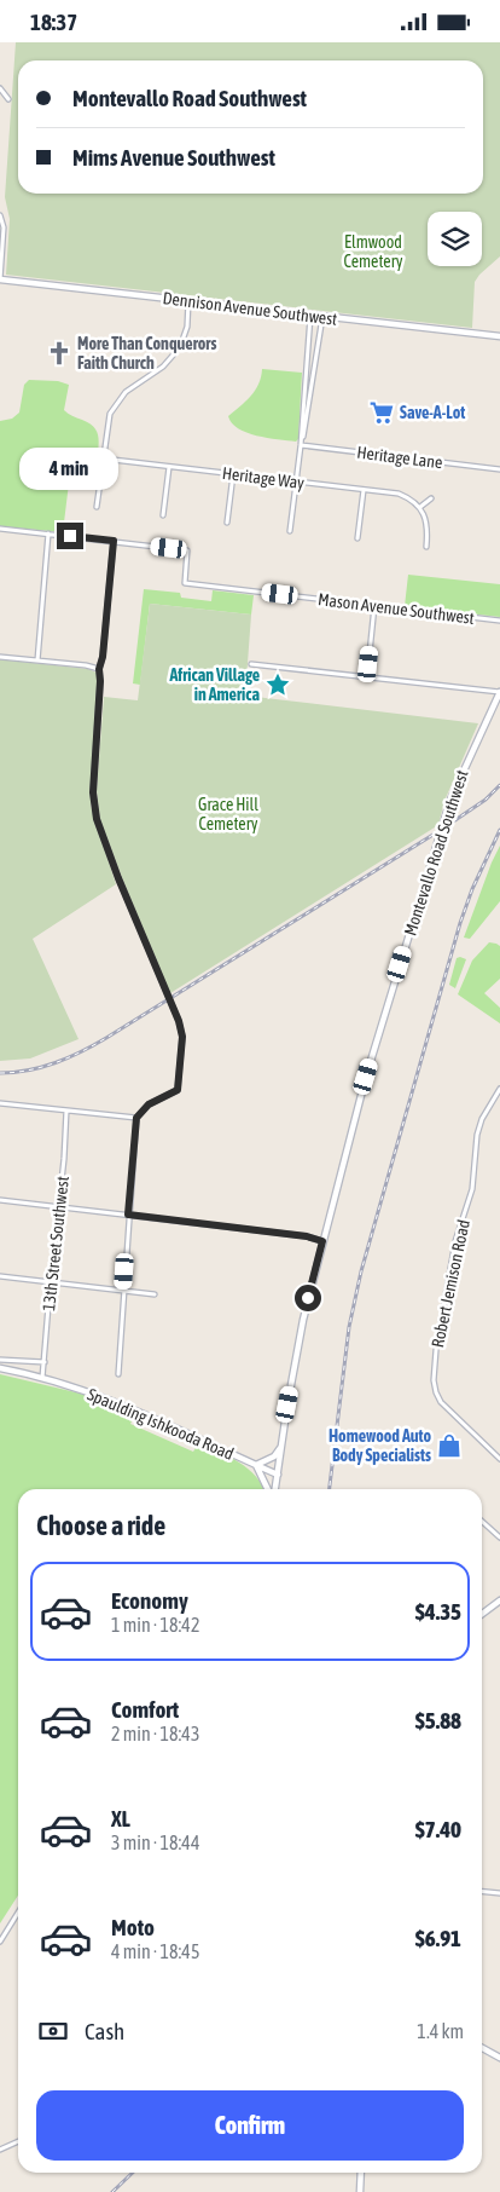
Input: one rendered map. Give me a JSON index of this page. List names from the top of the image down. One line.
{"streets":{"main road":["Dennison Avenue Southwest","Montevallo Road Southwest","Spaulding Ishkooda Road"],"street":["Heritage Lane","Heritage Way","Mason Avenue Southwest","13th Street Southwest","Robert Jemison Road"]},"crossings":[["Montevallo Road Southwest","Spaulding Ishkooda Road"],["13th Street Southwest","Spaulding Ishkooda Road"]],"parks":["Elmwood Cemetery","Grace Hill Cemetery"],"places":{"church":["More Than Conquerors Faith Church"],"supermarket":["Save-A-Lot"],"place":["African Village in America"],"shop":["Homewood Auto Body Specialists"]},"page":{"status":"18:37","banner":["Montevallo Road Southwest","Mims Avenue Southwest"],"bubble":"4 min","heading":"Choose a ride","list":[{"name":"Economy","note":"1 min · 18:42","value":"$4.35"},{"name":"Comfort","note":"2 min · 18:43","value":"$5.88"},{"name":"XL","note":"3 min · 18:44","value":"$7.40"},{"name":"Moto","note":"4 min · 18:45","value":"$6.91"}],"pay":["Cash","1.4 km"],"buttons":"Confirm"}}
